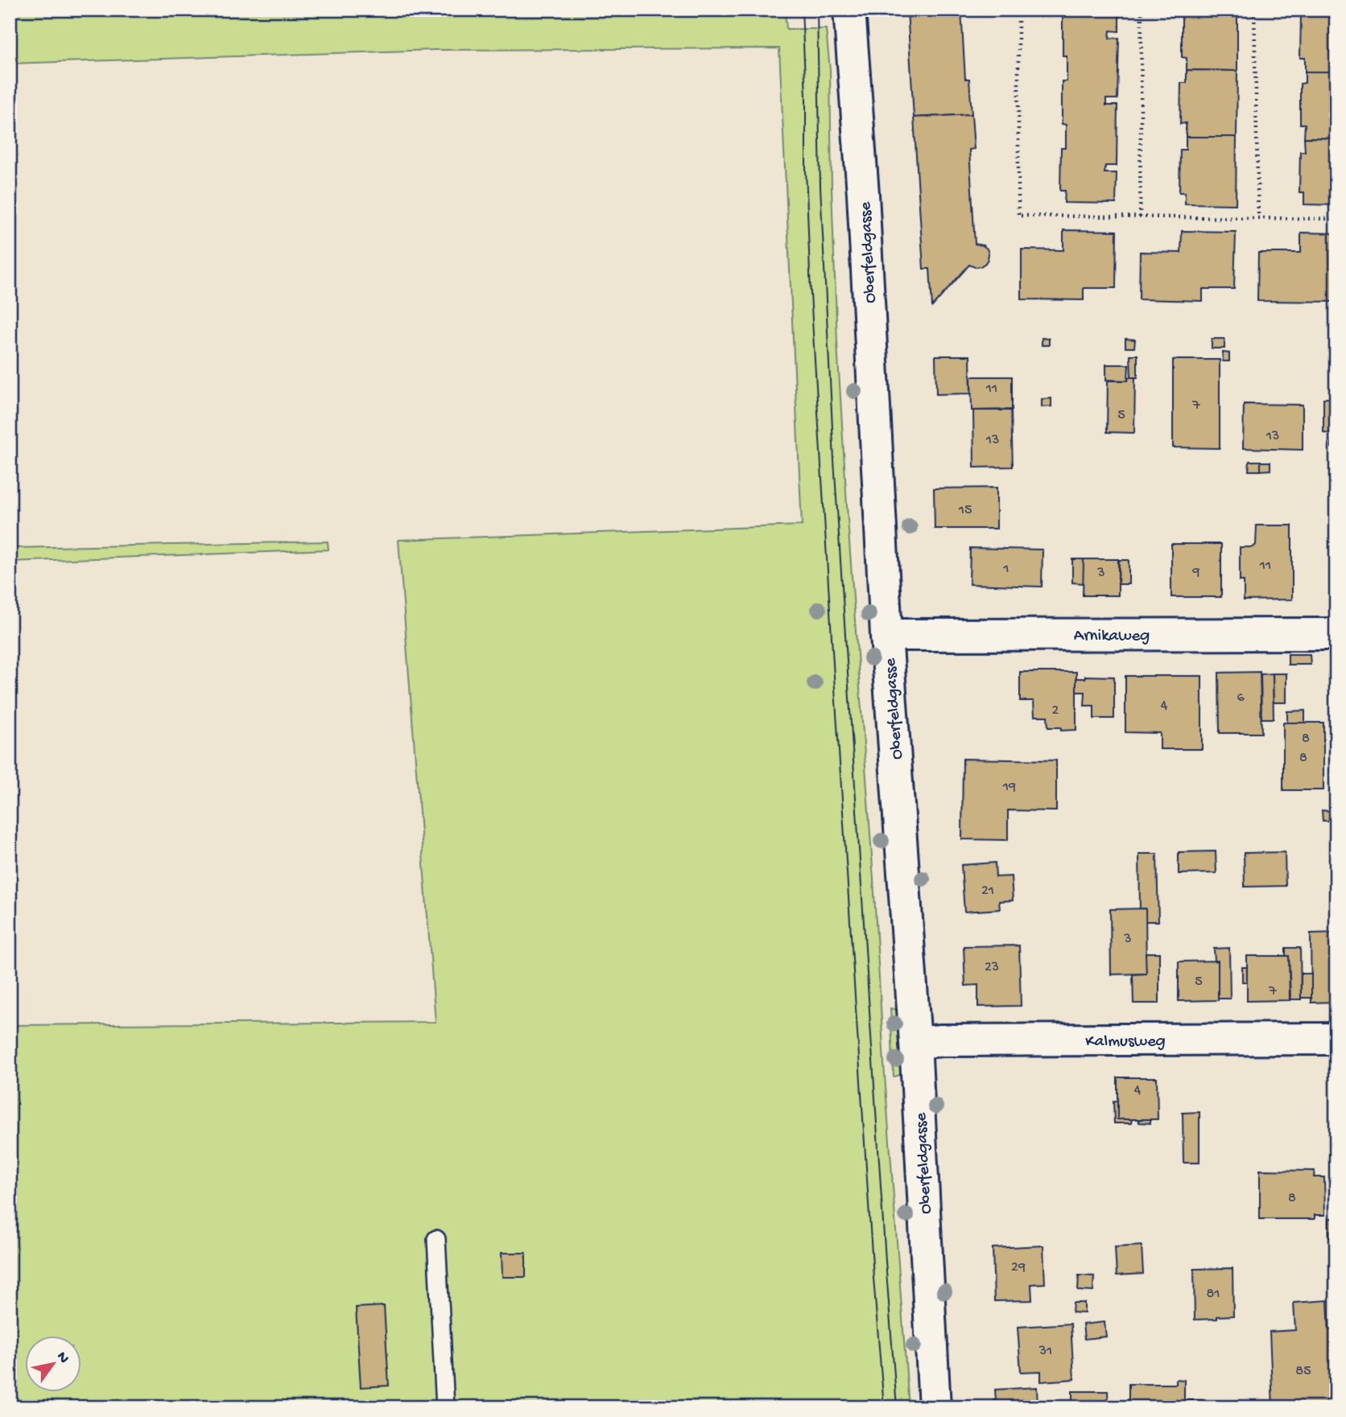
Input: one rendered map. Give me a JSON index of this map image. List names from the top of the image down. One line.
{"streets":{"street":["Oberfeldgasse","Arnikaweg","Kalmusweg"]},"crossings":[["Oberfeldgasse","Arnikaweg"],["Oberfeldgasse","Kalmusweg"]],"house_numbers":["11","7","5","13","13","15","11","1","9","3","6","4","2","8","8","19","21","3","23","5","7","4","8","29","81","31","85"],"north":"top right"}
